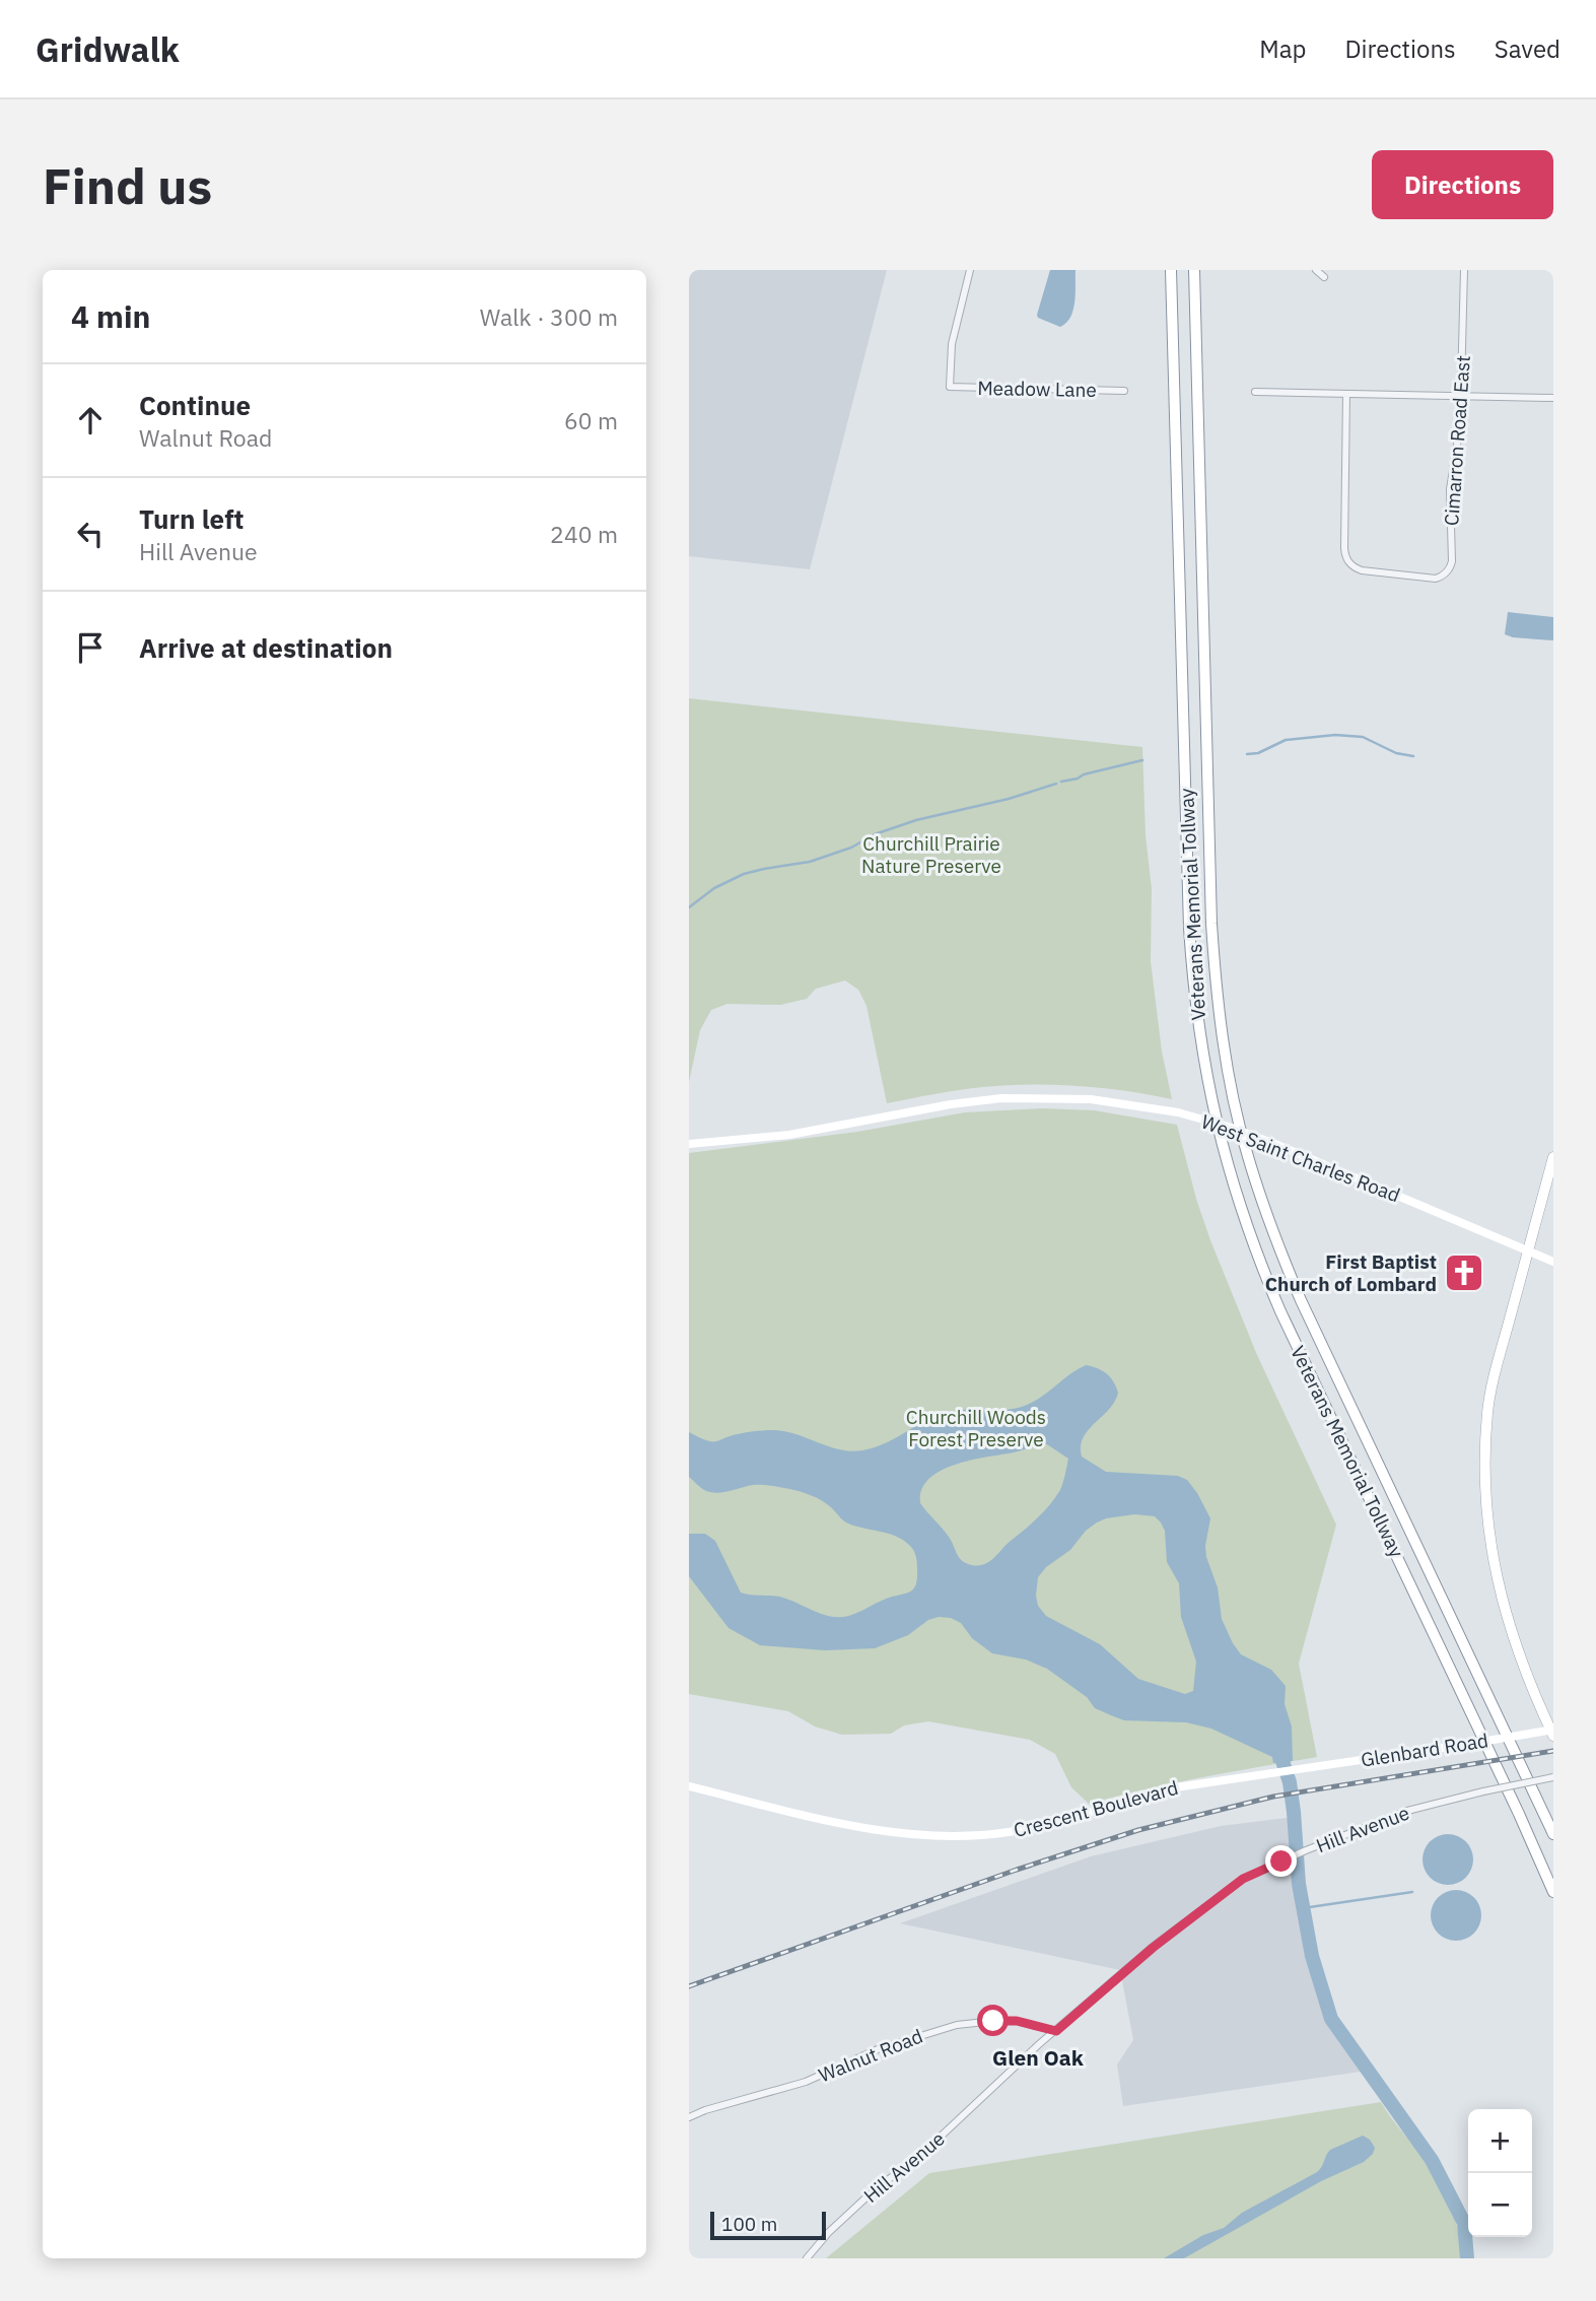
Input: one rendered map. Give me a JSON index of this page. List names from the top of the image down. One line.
{"streets":{"highway":["Veterans Memorial Tollway"],"main road":["West Saint Charles Road","Glenbard Road","Crescent Boulevard"],"street":["Meadow Lane","Cimarron Road East","Hill Avenue","Walnut Road"]},"crossings":[["Glenbard Road","Crescent Boulevard"],["Hill Avenue","Walnut Road"]],"districts":["Glen Oak"],"parks":["Churchill Prairie Nature Preserve","Churchill Woods Forest Preserve"],"places":{"church":["First Baptist Church of Lombard"]},"scale_bar":"100 m","page":{"header":"Gridwalk","nav":["Map","Directions","Saved"],"buttons":"Directions","title":"Find us","heading":["4 min","Walk · 300 m"],"list":[["Continue","Walnut Road","60 m"],["Turn left","Hill Avenue","240 m"],"Arrive at destination"],"map_buttons":["+","−"],"scale":"100 m"}}
